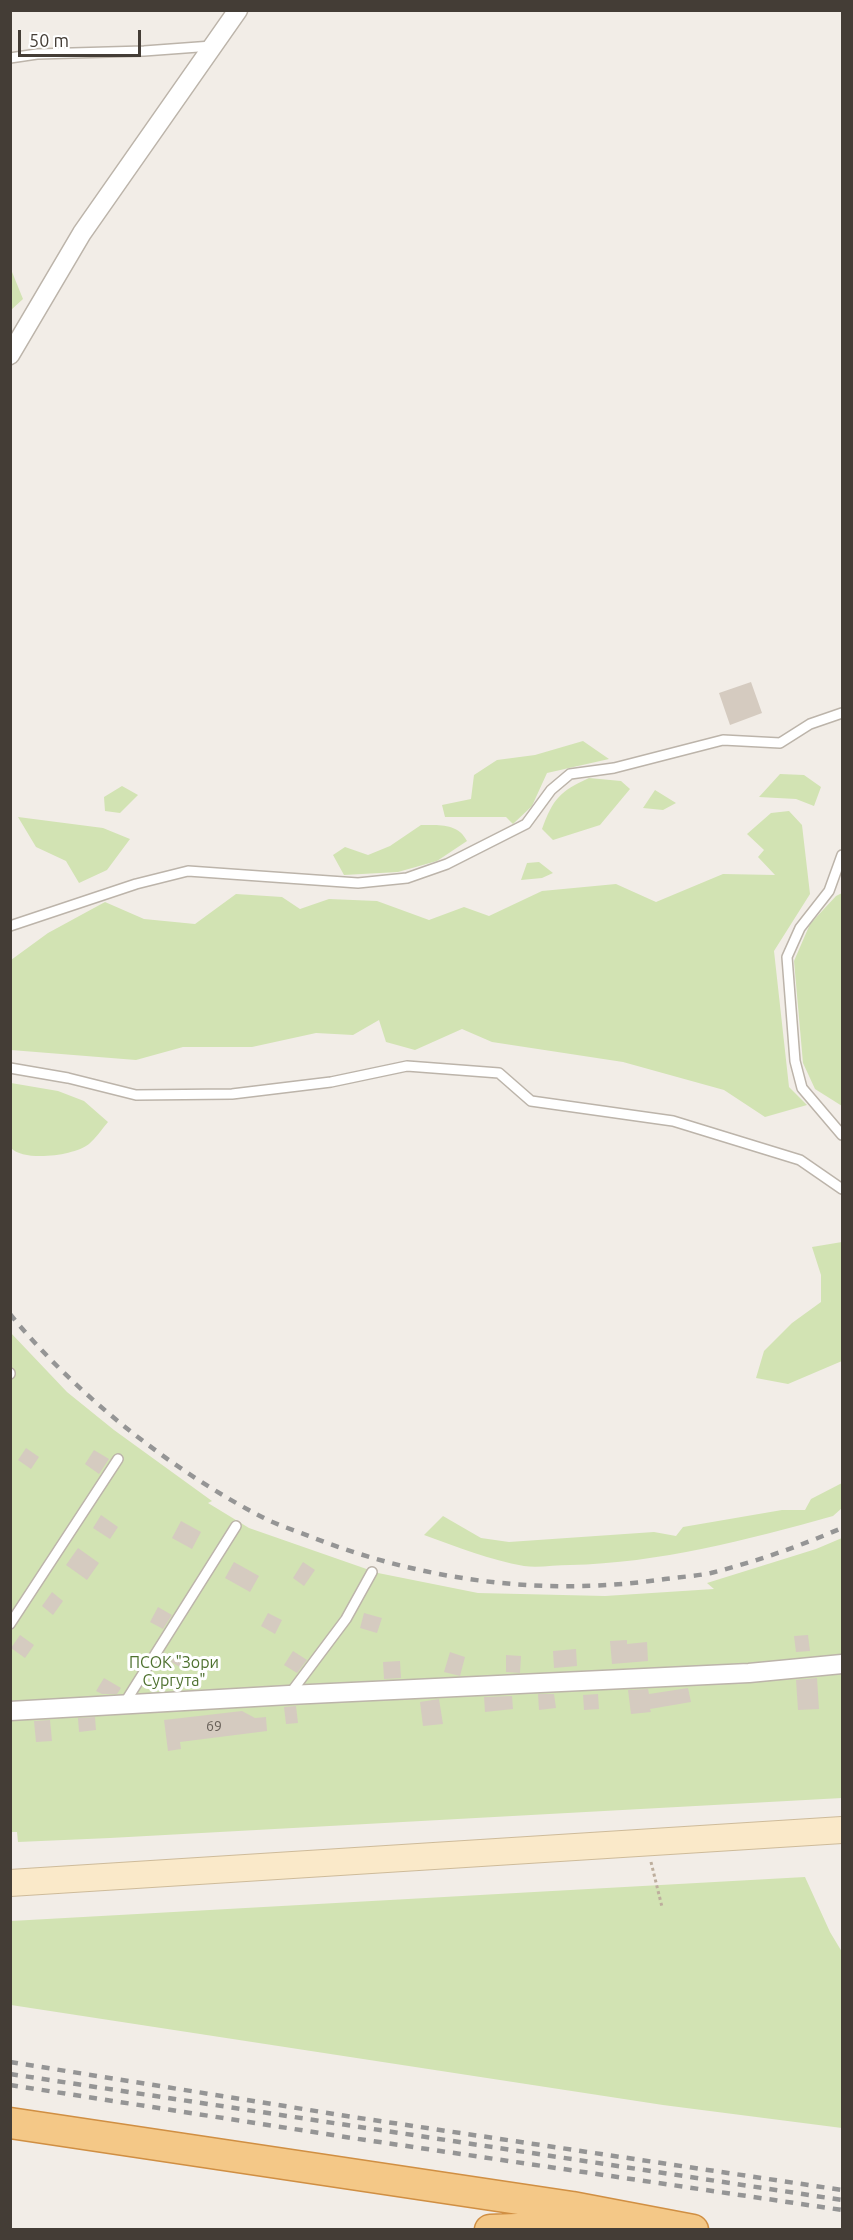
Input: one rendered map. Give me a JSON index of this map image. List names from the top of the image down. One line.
{"parks":["ПСОК \"Зори Сургута\""],"house_numbers":["69"],"scale_bar":"50 m"}
